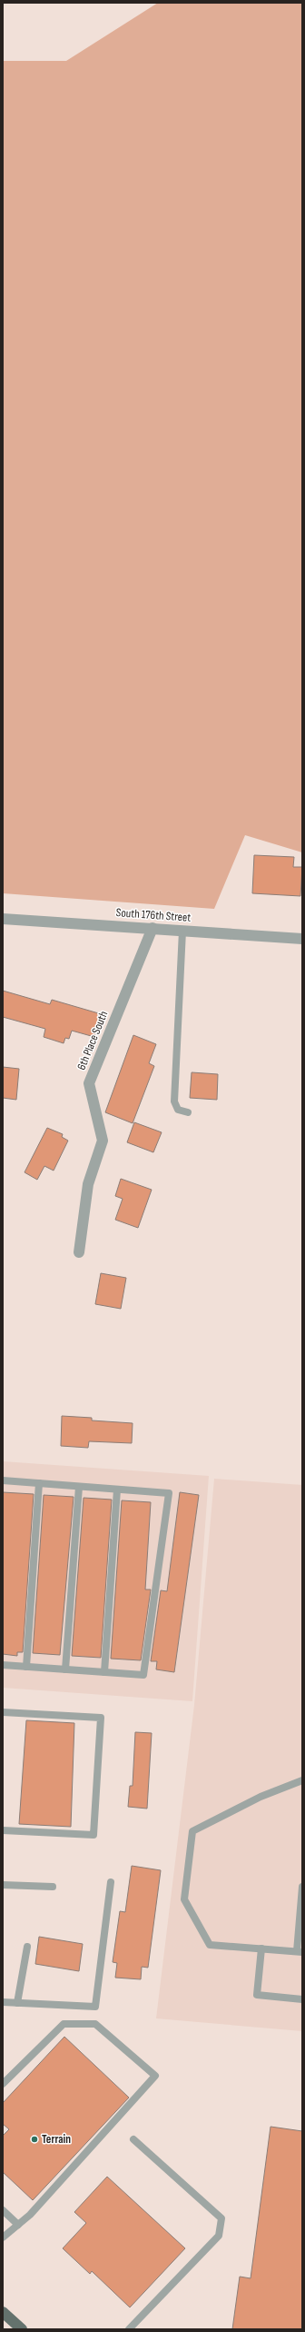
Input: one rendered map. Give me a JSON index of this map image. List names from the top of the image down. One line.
{"streets":{"street":["South 176th Street","6th Place South"]},"crossings":[["South 176th Street","6th Place South"]],"places":["Terrain"]}
